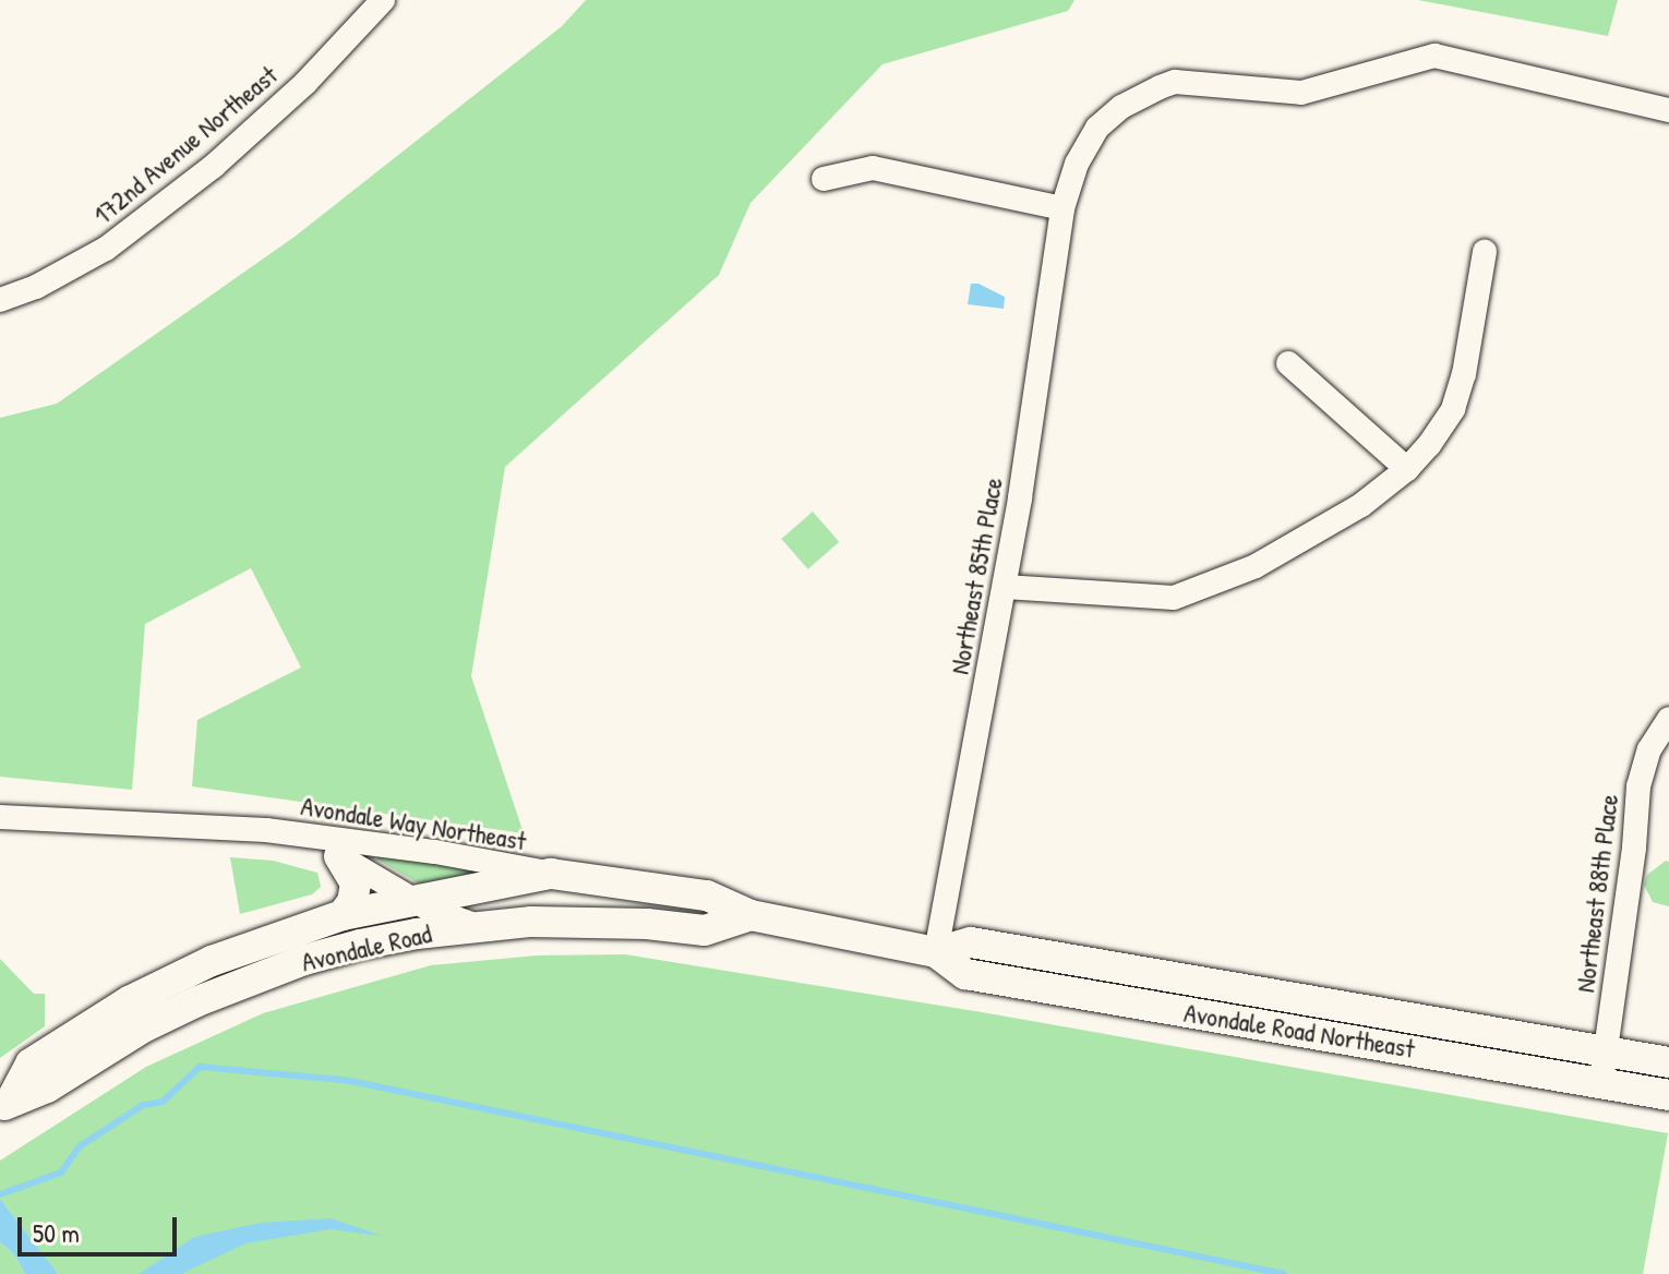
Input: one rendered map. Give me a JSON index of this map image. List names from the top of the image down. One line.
{"streets":{"main road":["Avondale Road","Avondale Road Northeast"],"street":["172nd Avenue Northeast","Northeast 85th Place","Avondale Way Northeast","Northeast 88th Place"]},"crossings":[["Northeast 85th Place","Avondale Road Northeast"],["Avondale Way Northeast","Avondale Road"],["Avondale Way Northeast","Avondale Road Northeast"],["Northeast 88th Place","Avondale Road Northeast"],["Avondale Road","Avondale Road Northeast"]],"scale_bar":"50 m"}
